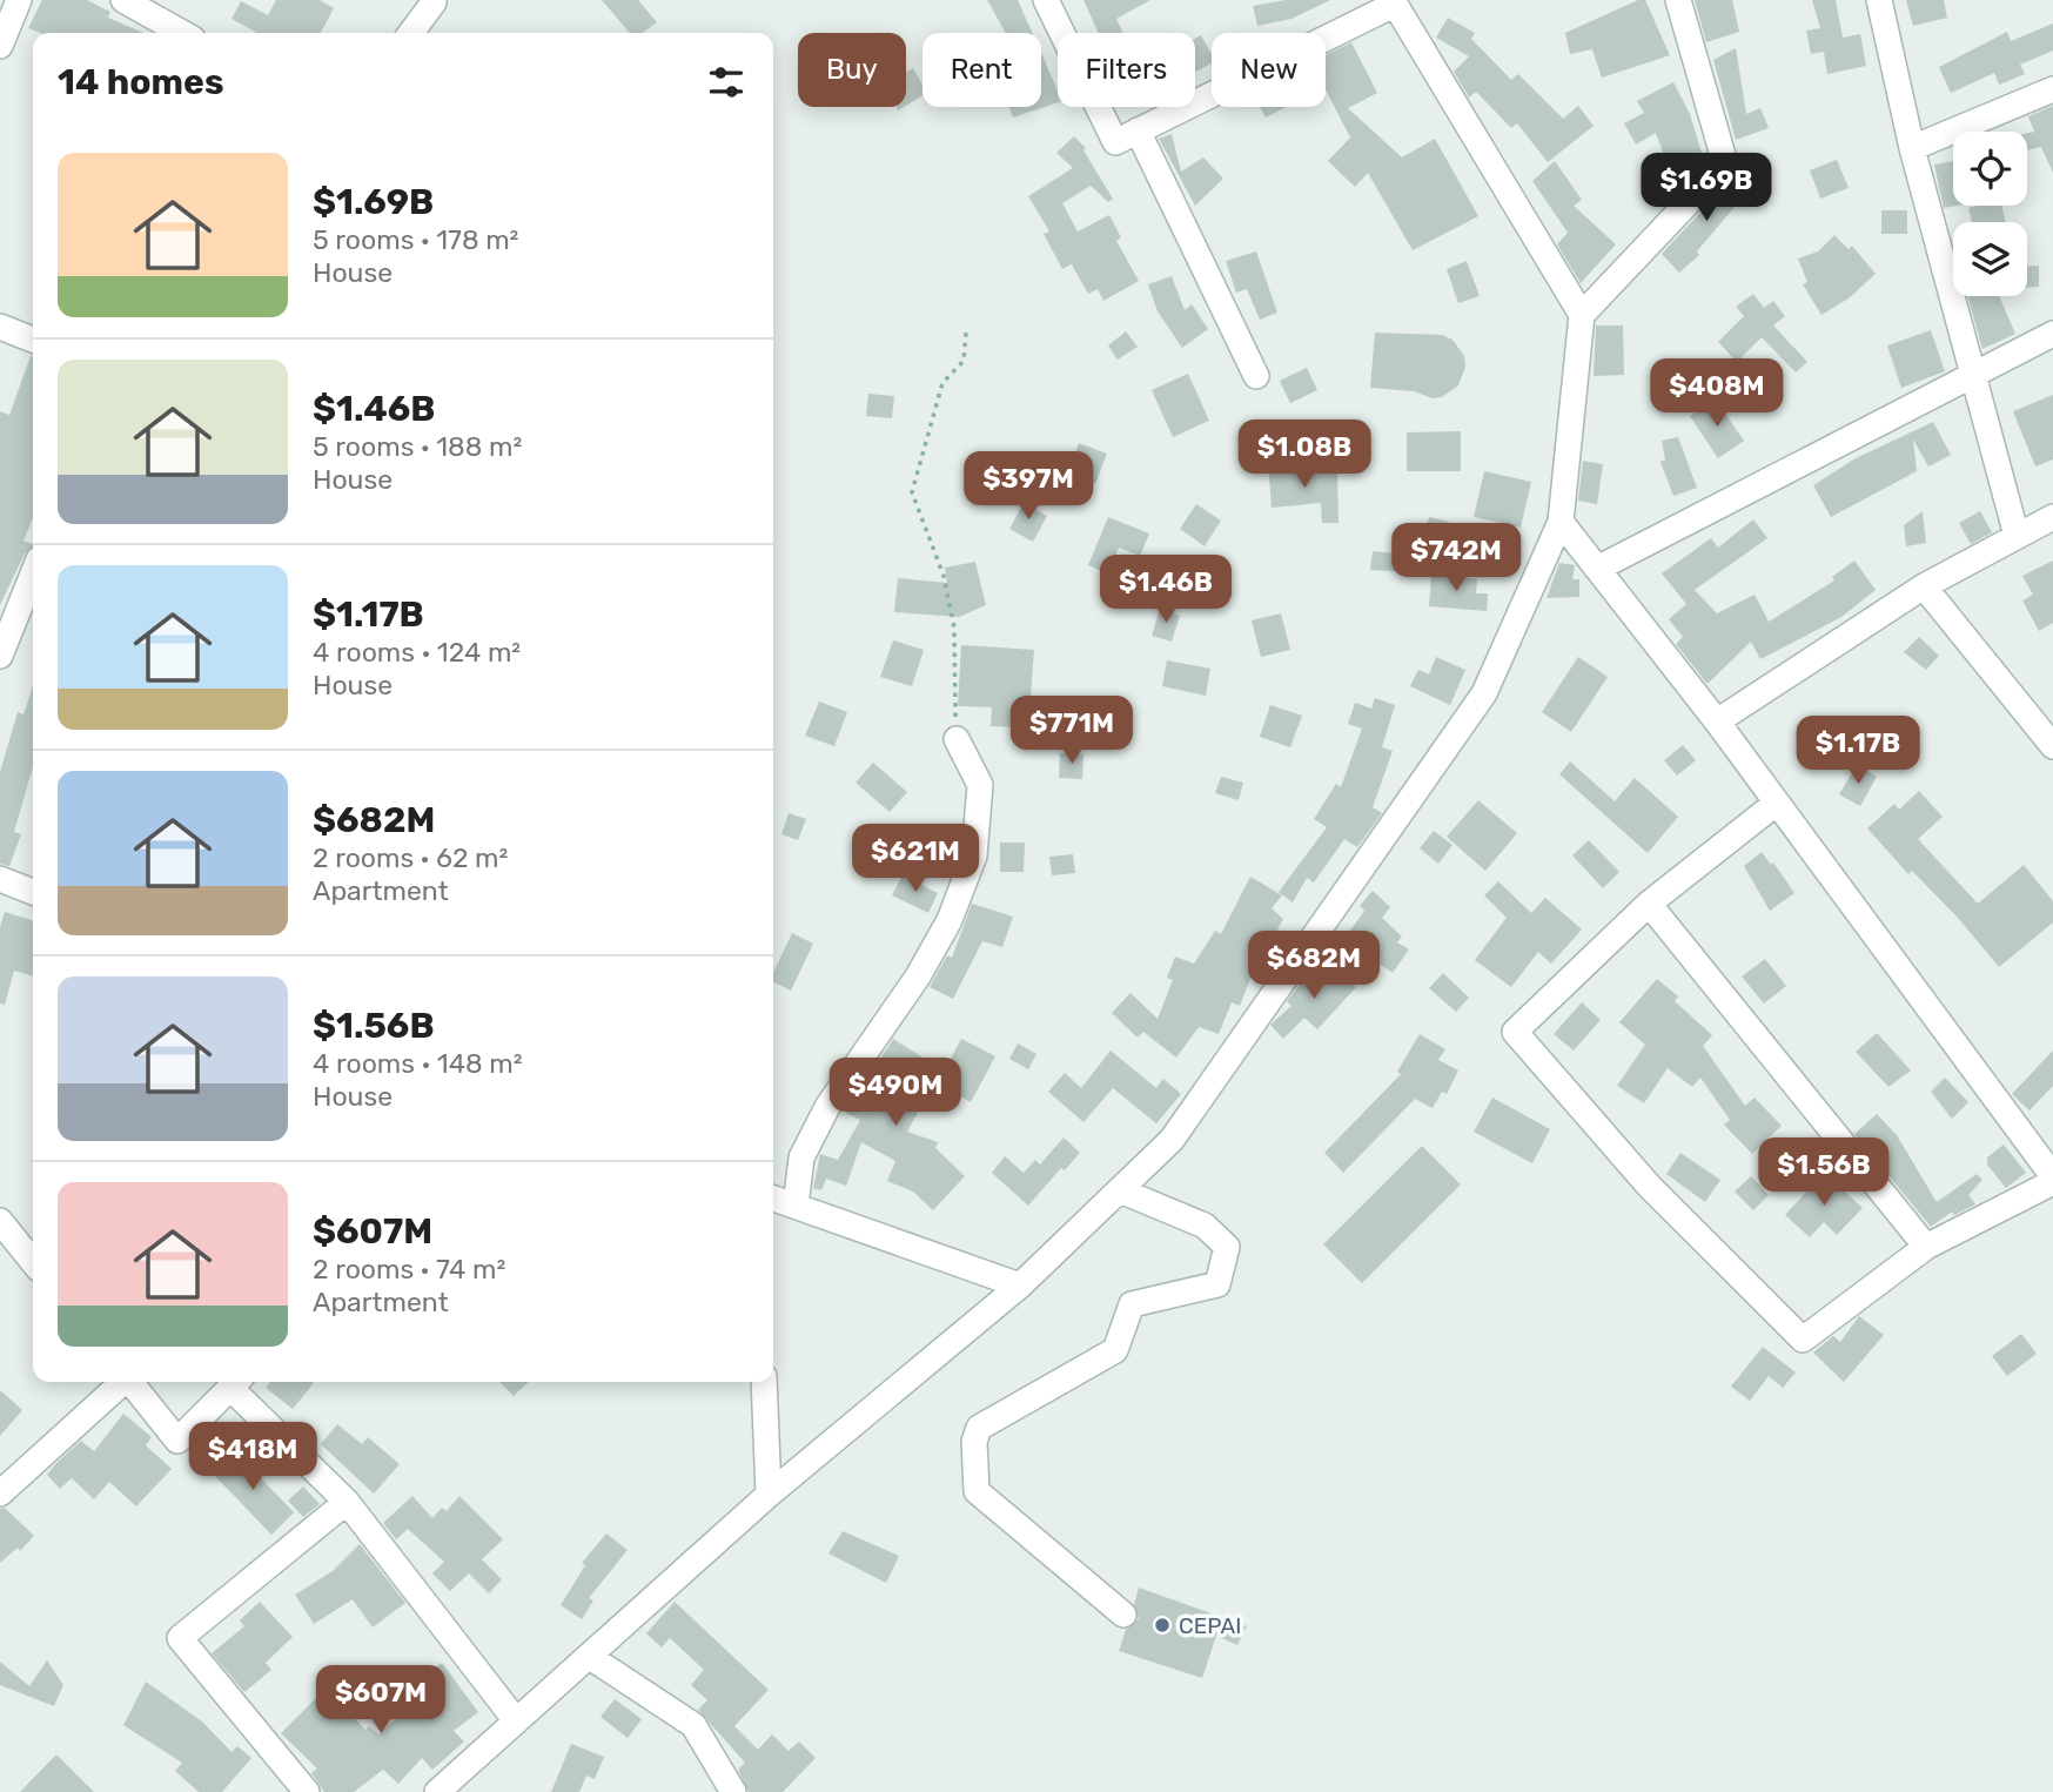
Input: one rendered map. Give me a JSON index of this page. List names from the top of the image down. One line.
{"places":["CEPAI"],"page":{"chip":["Buy","Rent","Filters","New"],"heading":"14 homes","list":[{"name":"$1.69B","note":"5 rooms · 178 m² · House"},{"name":"$1.46B","note":"5 rooms · 188 m² · House"},{"name":"$1.17B","note":"4 rooms · 124 m² · House"},{"name":"$682M","note":"2 rooms · 62 m² · Apartment"},{"name":"$1.56B","note":"4 rooms · 148 m² · House"},{"name":"$607M","note":"2 rooms · 74 m² · Apartment"}],"price":["$1.69B","$408M","$1.08B","$397M","$742M","$1.46B","$771M","$1.17B","$621M","$682M","$490M","$1.56B","$418M","$607M"]}}
